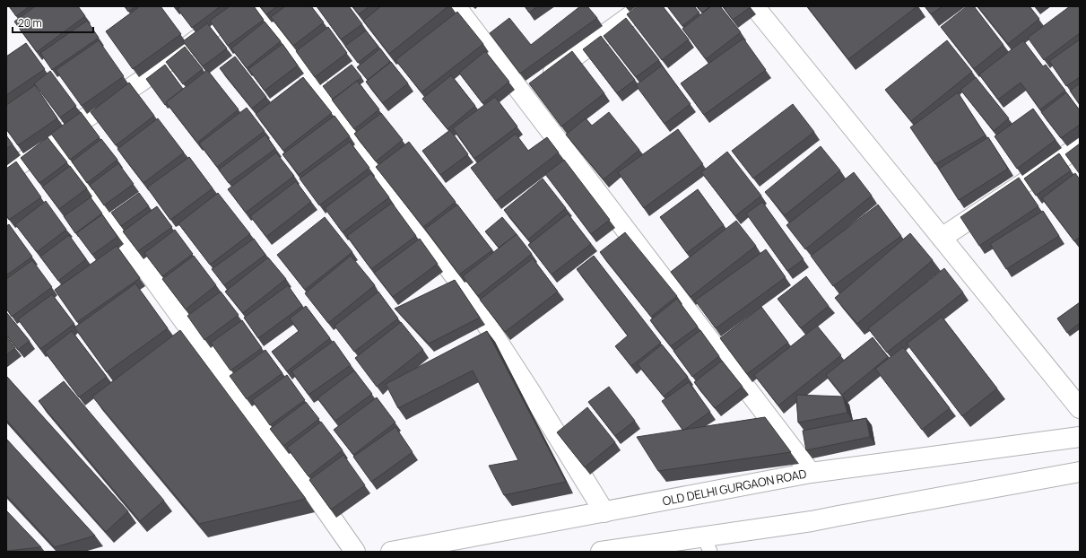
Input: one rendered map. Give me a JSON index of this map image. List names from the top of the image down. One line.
{"streets":{"street":["OLD DELHI GURGAON ROAD"]},"scale_bar":"20 m"}
